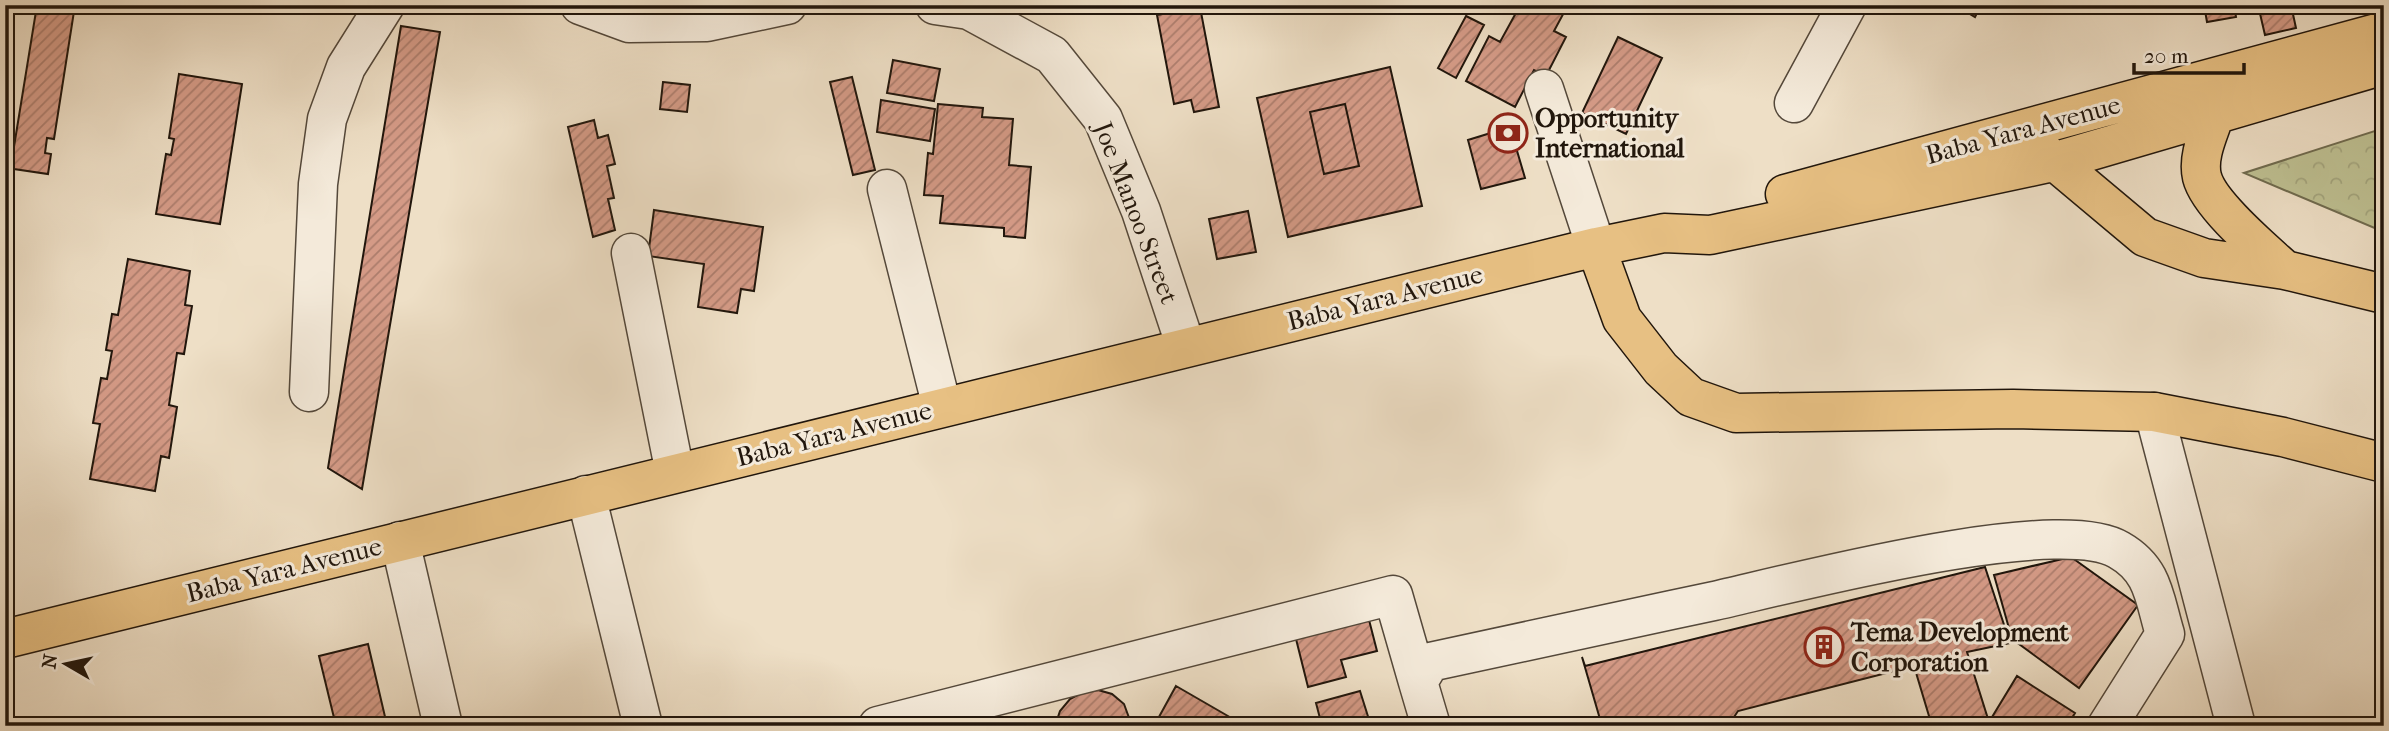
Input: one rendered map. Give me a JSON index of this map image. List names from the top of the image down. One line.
{"streets":{"main road":["Baba Yara Avenue"],"street":["Joe Manoo Street"]},"crossings":[["Baba Yara Avenue","Joe Manoo Street"]],"places":{"bank":["Opportunity International"],"building":["Tema Development Corporation"]},"scale_bar":"20 m","north":"left"}
